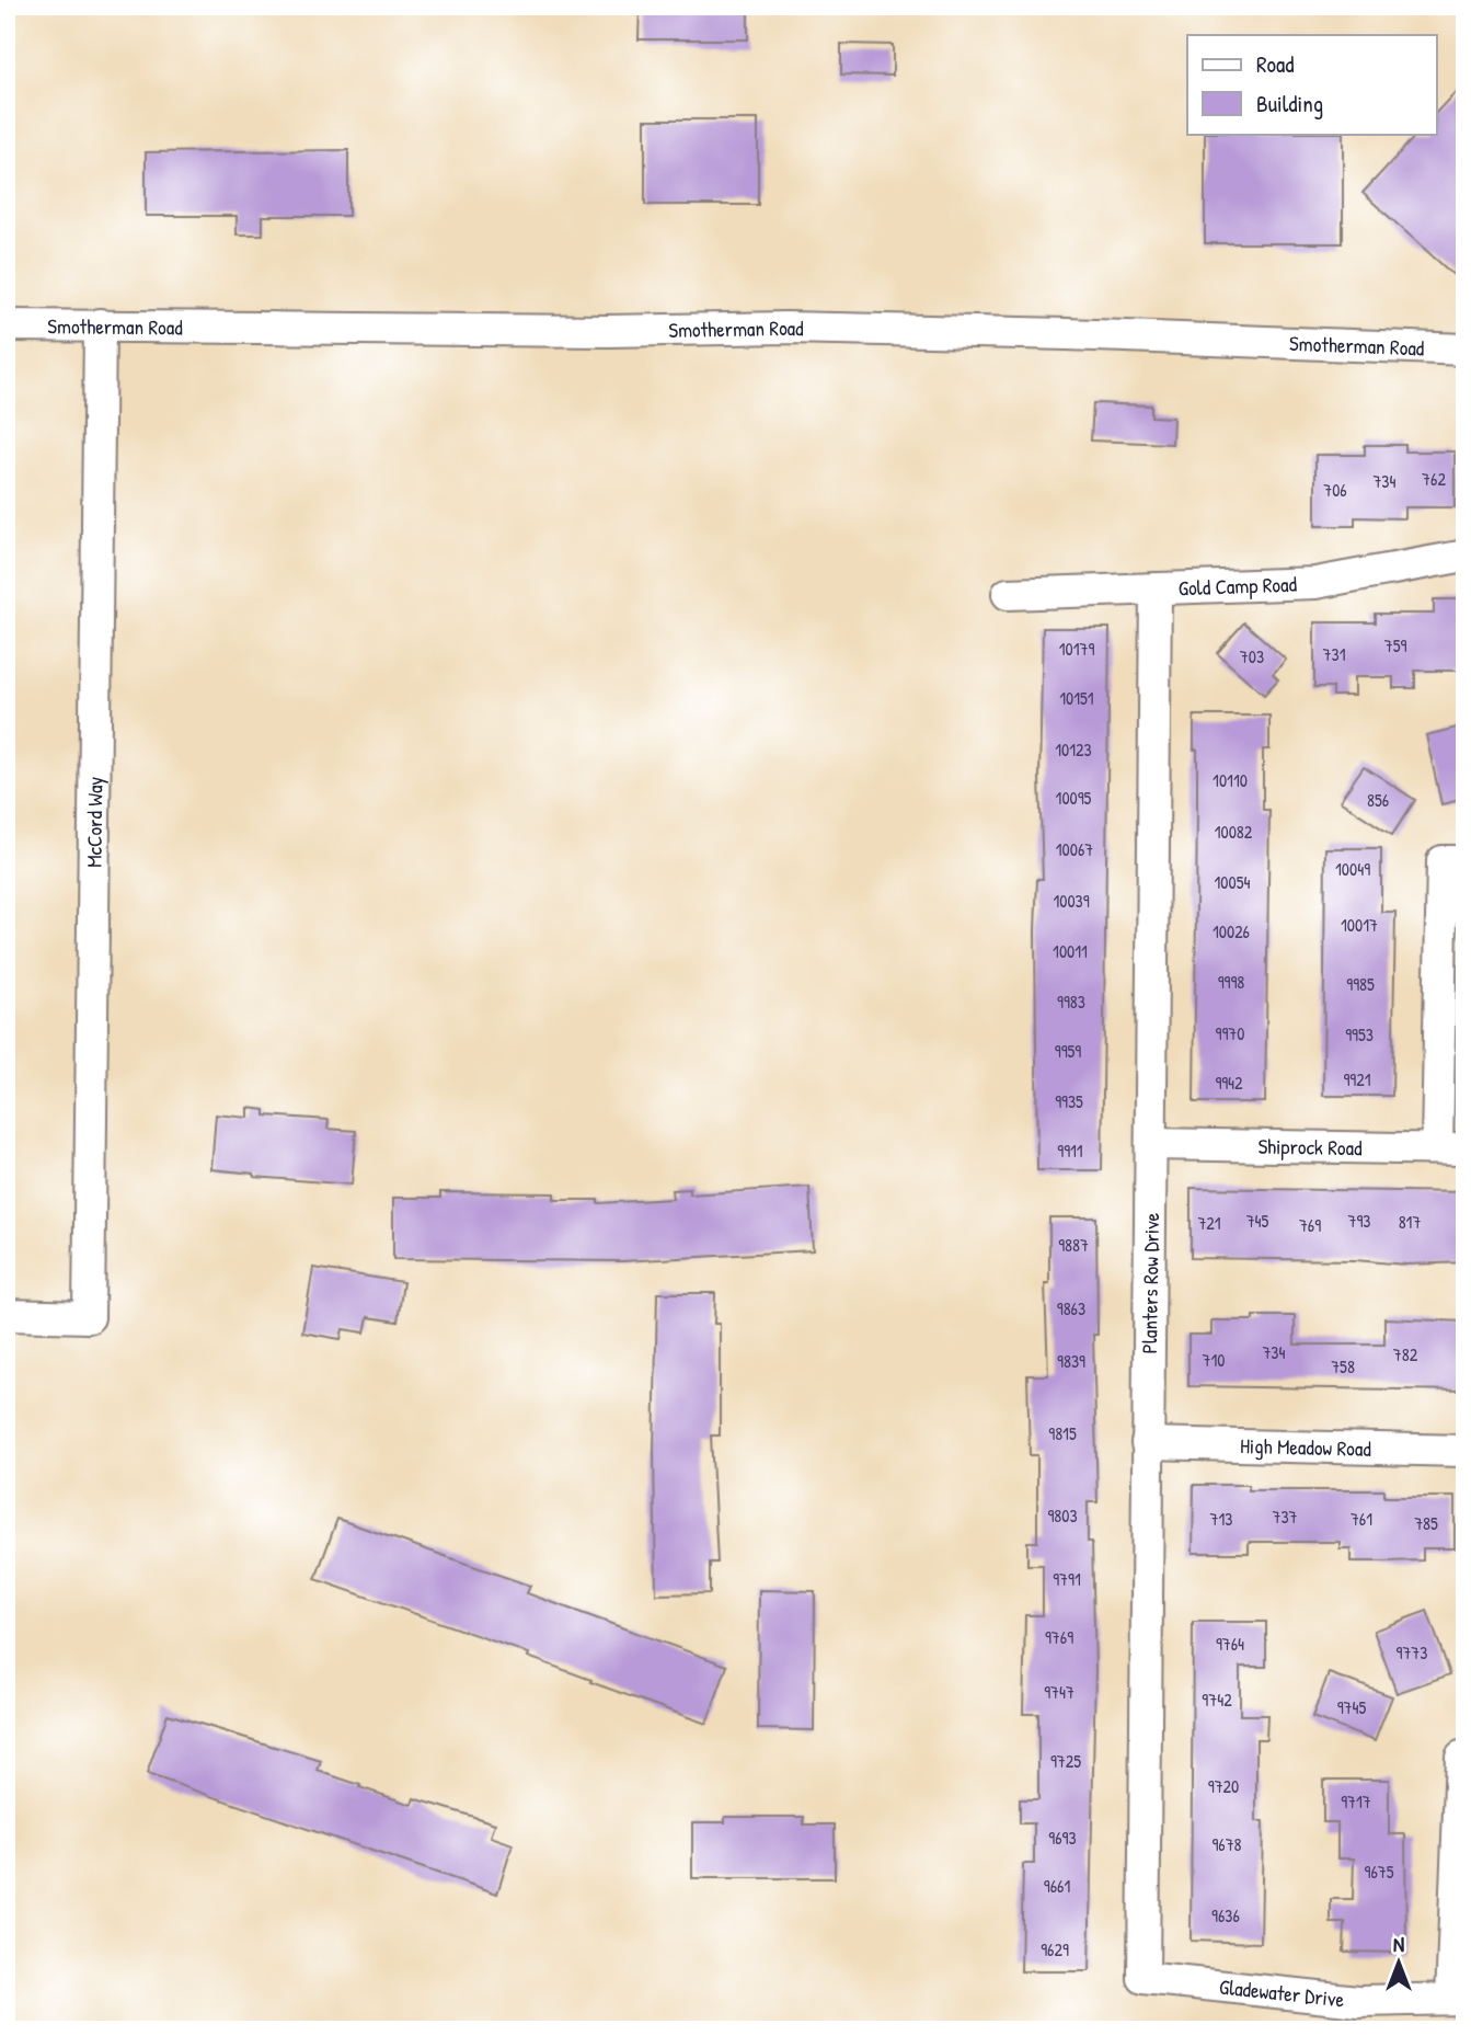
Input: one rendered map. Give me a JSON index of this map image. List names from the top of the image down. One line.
{"streets":{"street":["Smotherman Road","Gold Camp Road","McCord Way","Shiprock Road","Planters Row Drive","High Meadow Road","Gladewater Drive"]},"crossings":[["Smotherman Road","McCord Way"],["Gold Camp Road","Planters Row Drive"],["Shiprock Road","Planters Row Drive"],["Planters Row Drive","High Meadow Road"],["Planters Row Drive","Gladewater Drive"]],"house_numbers":["762","734","706","759","10179","731","703","10151","10123","10110","10095","856","10082","10067","10049","10054","10039","10017","10026","10011","9998","9985","9983","9970","9953","9959","9921","9942","9935","9911","745","793","817","721","769","9887","9863","734","782","710","9839","758","9815","9803","737","713","761","785","9791","9769","9764","9773","9747","9742","9745","9725","9720","9717","9693","9678","9675","9661","9636","9629"],"legend":["Road","Building"],"north":"top"}
